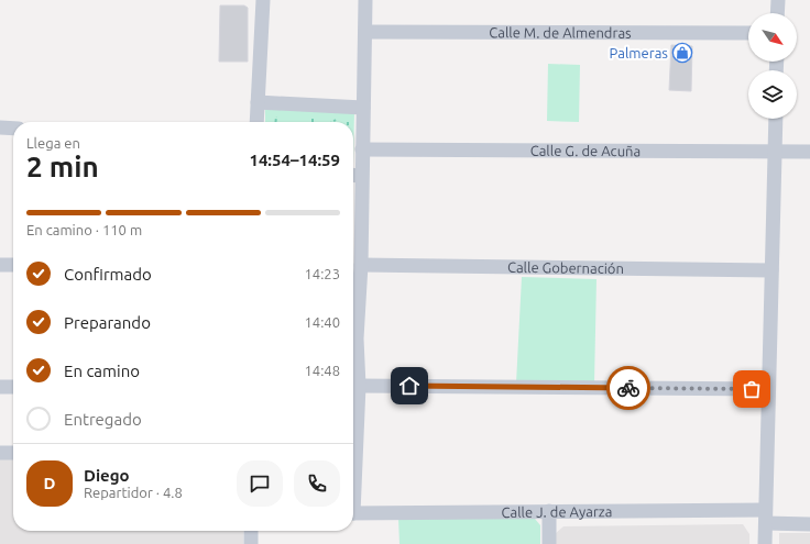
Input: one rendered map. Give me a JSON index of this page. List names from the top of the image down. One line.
{"streets":{"street":["Calle M. de Almendras","Calle G. de Acuña","Calle Gobernación","Calle J. de Ayarza"]},"places":{"shop":["Palmeras"]},"north":"bottom right","page":{"heading":["2 min","Llega en","14:54–14:59"],"panel":["Diego","Repartidor · 4.8"],"bar":"En camino · 110 m","list":[["Confirmado","14:23"],["Preparando","14:40"],["En camino","14:48"],"Entregado"],"round":"D"}}
